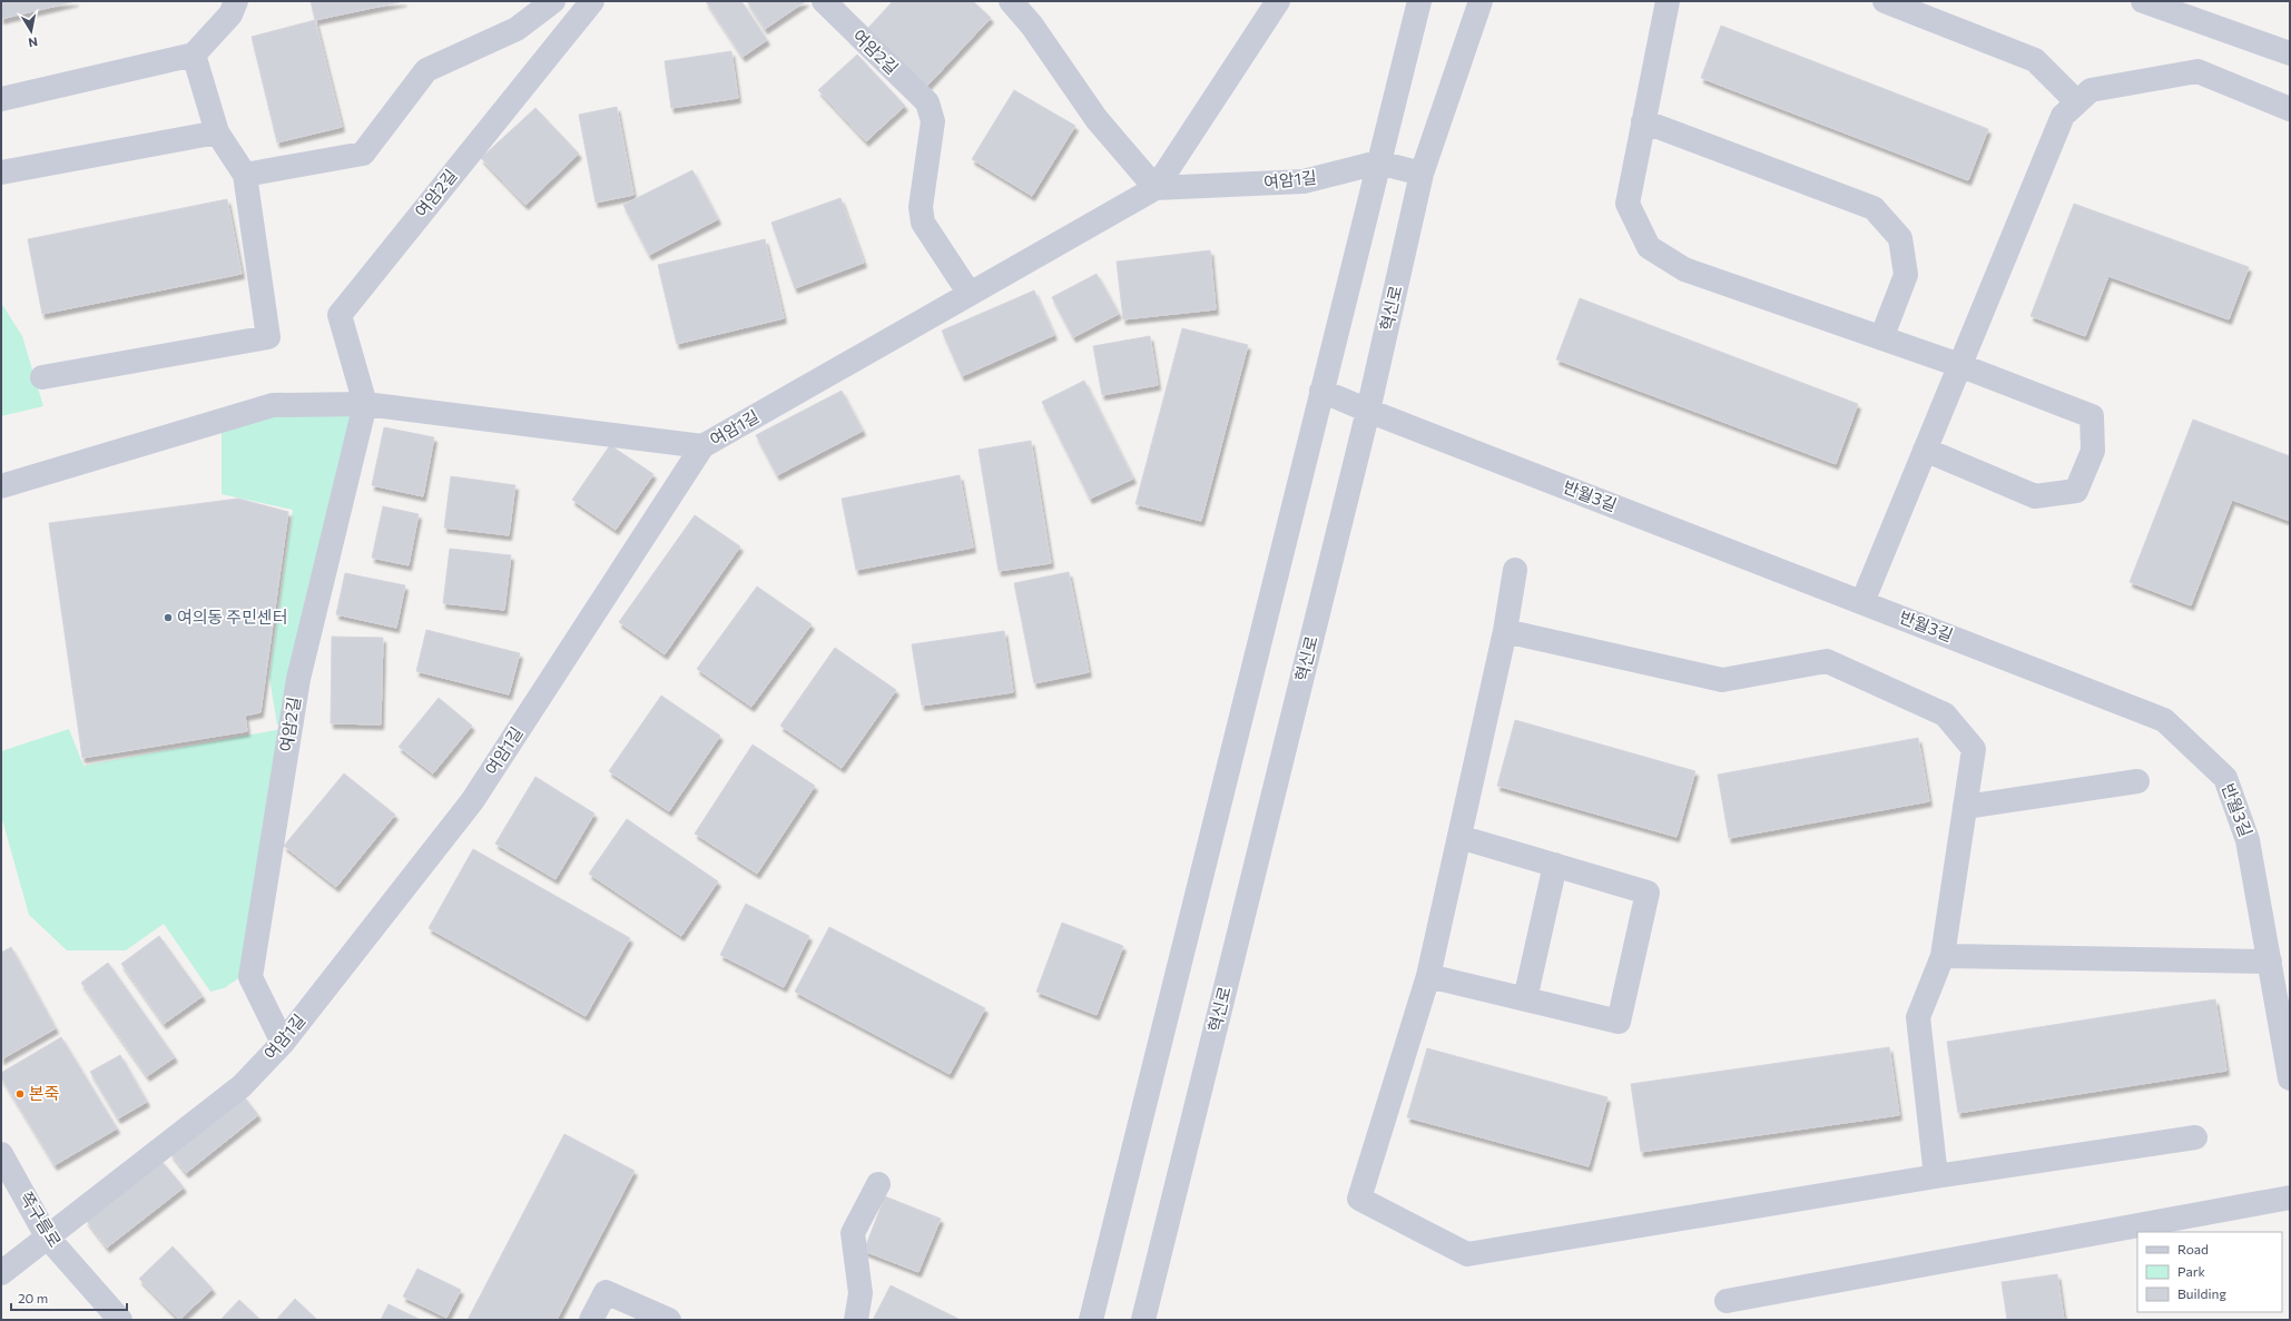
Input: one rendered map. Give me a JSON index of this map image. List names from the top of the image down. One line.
{"streets":{"street":["여암2길","여암1길","혁신로","반월3길","쪽구름로"]},"crossings":[["여암2길","여암1길"],["여암1길","혁신로"],["여암1길","쪽구름로"],["혁신로","반월3길"]],"places":["여의동 주민센터","본죽"],"legend":["Road","Park","Building"],"scale_bar":"20 m","north":"bottom"}
